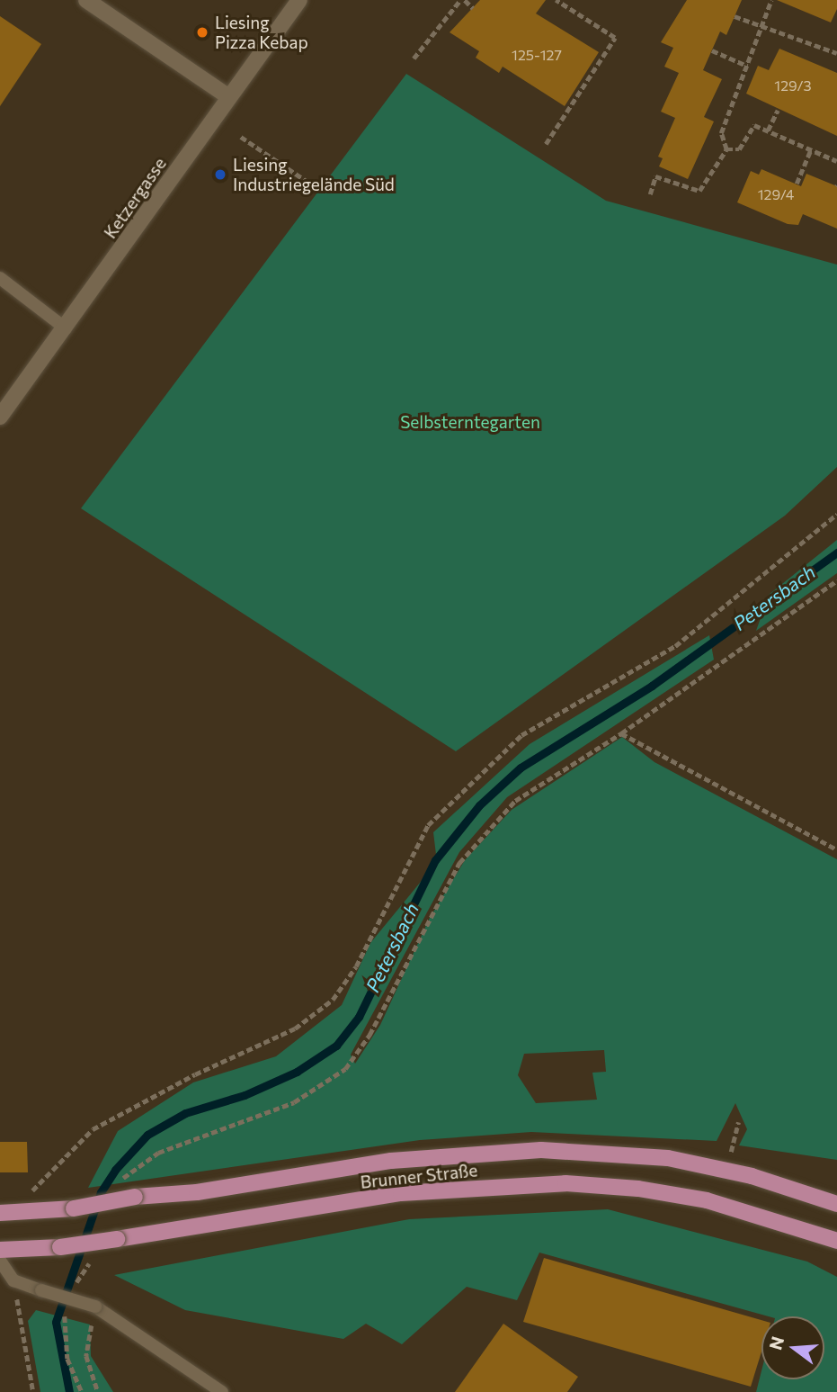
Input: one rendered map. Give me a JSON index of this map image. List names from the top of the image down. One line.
{"streets":{"main road":["Ketzergasse","Brunner Straße"]},"water":["Petersbach"],"parks":["Selbsterntegarten"],"places":["Liesing Pizza Kebap","Liesing Industriegelände Süd"],"house_numbers":["125-127","129/3","129/4"],"north":"left"}
